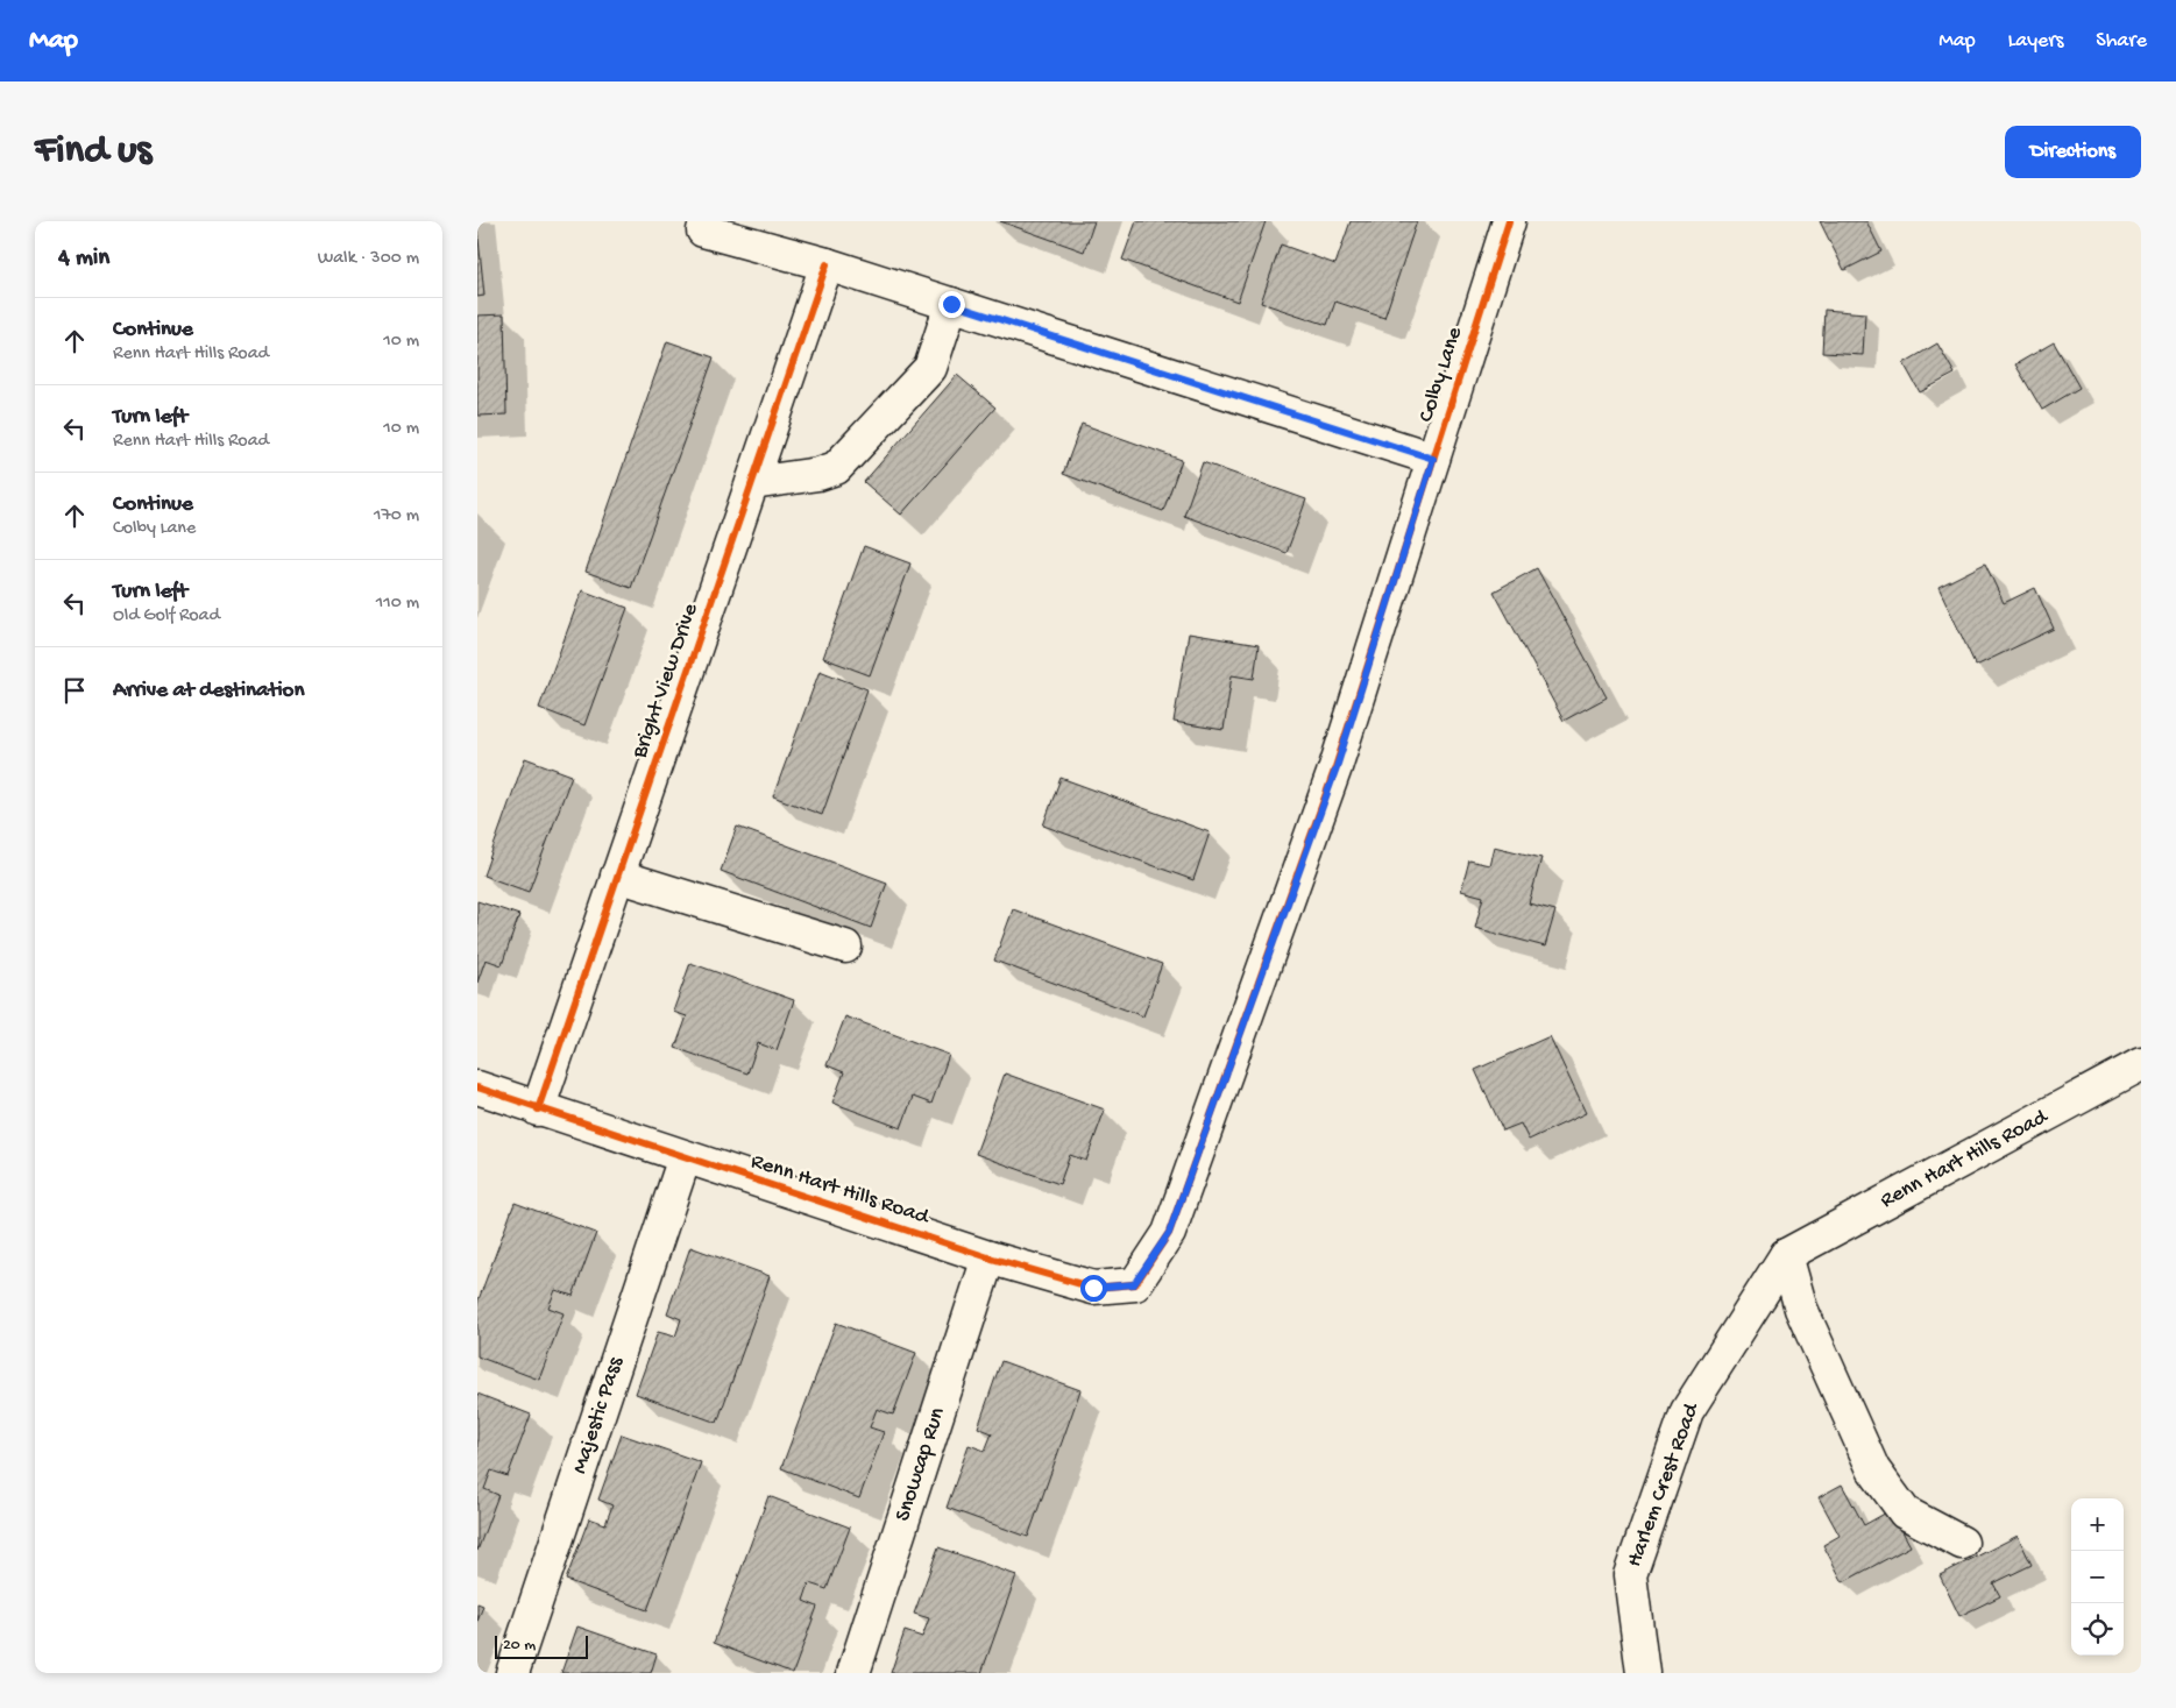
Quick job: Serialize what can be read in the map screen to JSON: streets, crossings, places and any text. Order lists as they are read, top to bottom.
{
  "streets": {
    "street": [
      "Colby Lane",
      "Bright View Drive",
      "Renn Hart Hills Road",
      "Majestic Pass",
      "Snowcap Run",
      "Harlem Crest Road"
    ]
  },
  "crossings": [
    ["Colby Lane", "Renn Hart Hills Road"],
    ["Bright View Drive", "Renn Hart Hills Road"],
    ["Renn Hart Hills Road", "Majestic Pass"],
    ["Renn Hart Hills Road", "Snowcap Run"],
    ["Renn Hart Hills Road", "Harlem Crest Road"]
  ],
  "scale_bar": "20 m",
  "page": {
    "header": "Map",
    "nav": ["Map", "Layers", "Share"],
    "buttons": "Directions",
    "title": "Find us",
    "heading": ["4 min", "Walk · 300 m"],
    "list": [
      ["Continue", "Renn Hart Hills Road", "10 m"],
      ["Turn left", "Renn Hart Hills Road", "10 m"],
      ["Continue", "Colby Lane", "170 m"],
      ["Turn left", "Old Golf Road", "110 m"],
      "Arrive at destination"
    ],
    "map_buttons": ["+", "−"],
    "scale": "20 m"
  }
}
